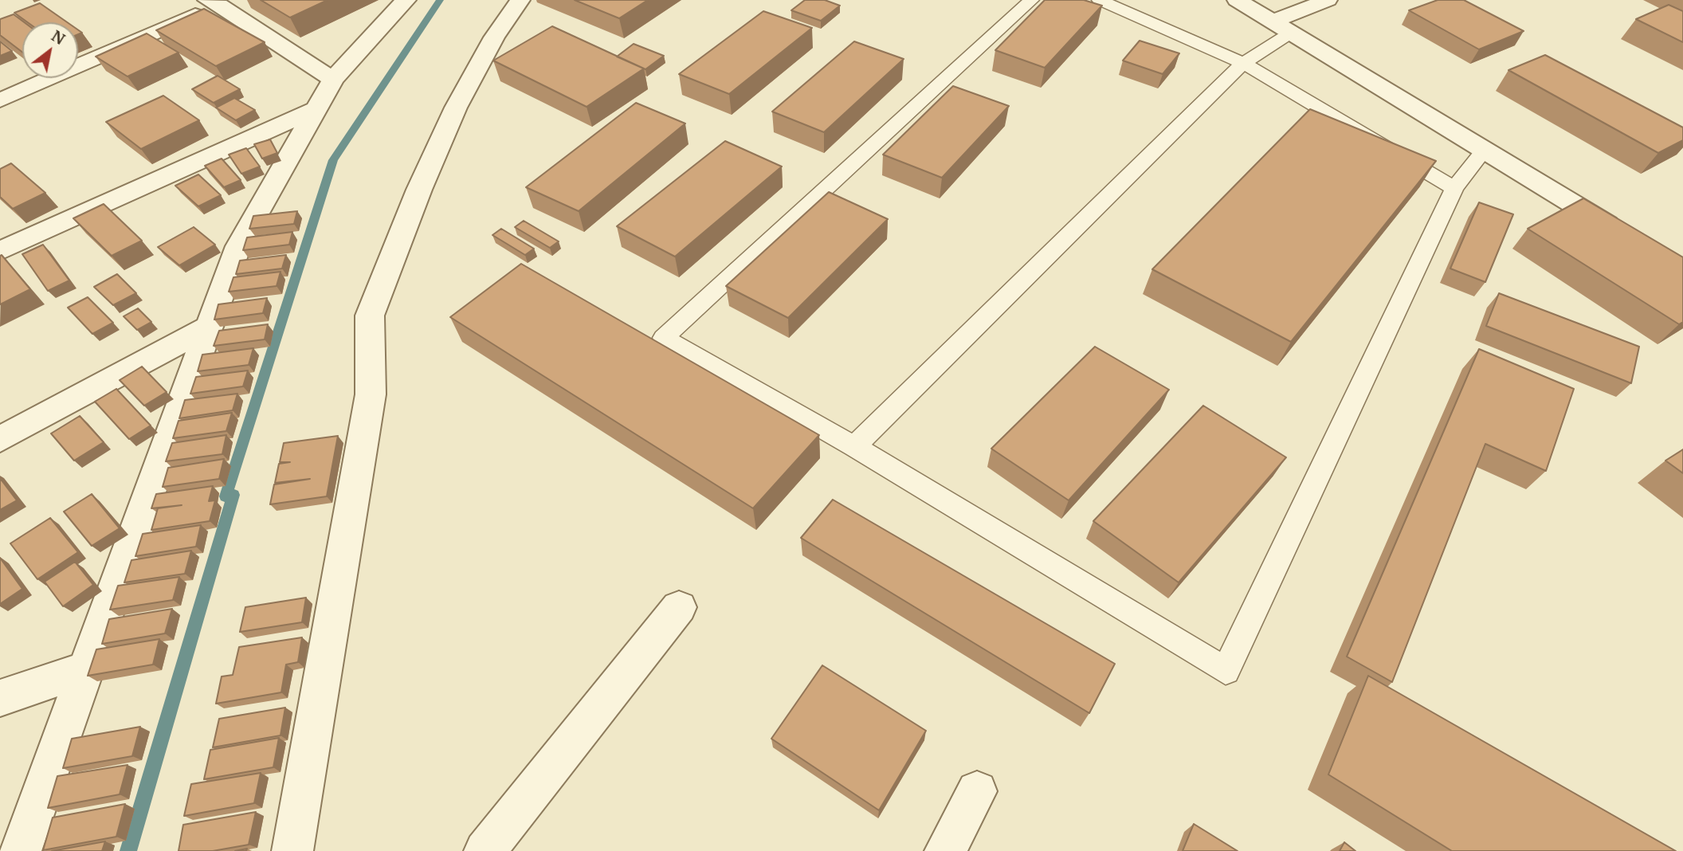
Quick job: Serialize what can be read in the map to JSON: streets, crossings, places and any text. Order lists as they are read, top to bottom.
{
  "north": "top right"
}
